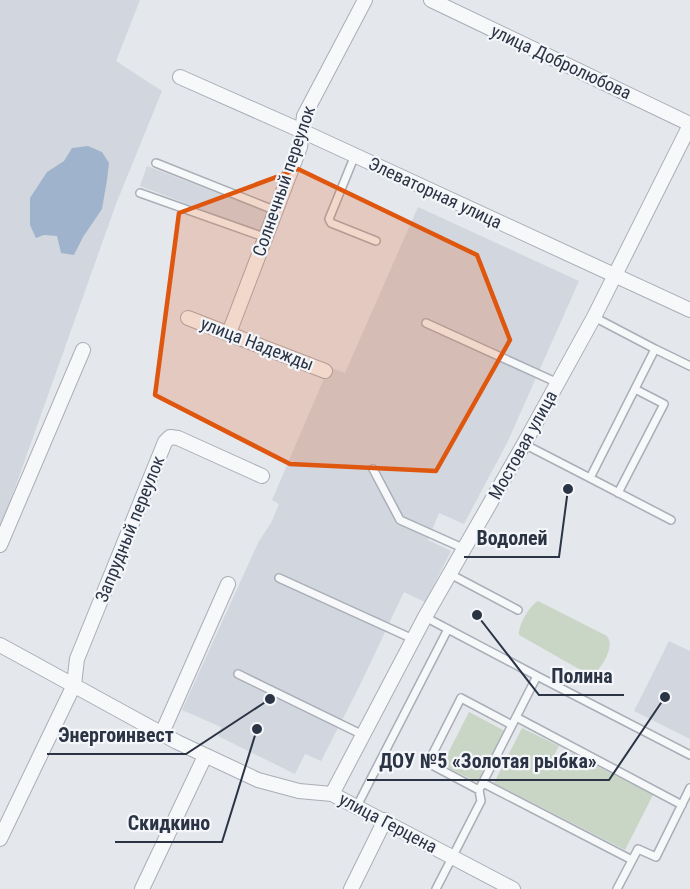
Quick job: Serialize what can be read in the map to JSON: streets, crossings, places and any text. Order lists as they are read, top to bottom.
{
  "streets": {
    "street": [
      "улица Добролюбова",
      "Солнечный переулок",
      "Элеваторная улица",
      "улица Надежды",
      "Мостовая улица",
      "Запрудный переулок",
      "улица Герцена"
    ]
  },
  "crossings": [
    ["улица Добролюбова", "Мостовая улица"],
    ["Солнечный переулок", "Элеваторная улица"],
    ["Солнечный переулок", "улица Надежды"],
    ["Элеваторная улица", "Мостовая улица"],
    ["Мостовая улица", "улица Герцена"],
    ["Запрудный переулок", "улица Герцена"]
  ],
  "places": [
    "Водолей",
    "Полина",
    "ДОУ №5 «Золотая рыбка»",
    "Энергоинвест",
    "Скидкино"
  ]
}
